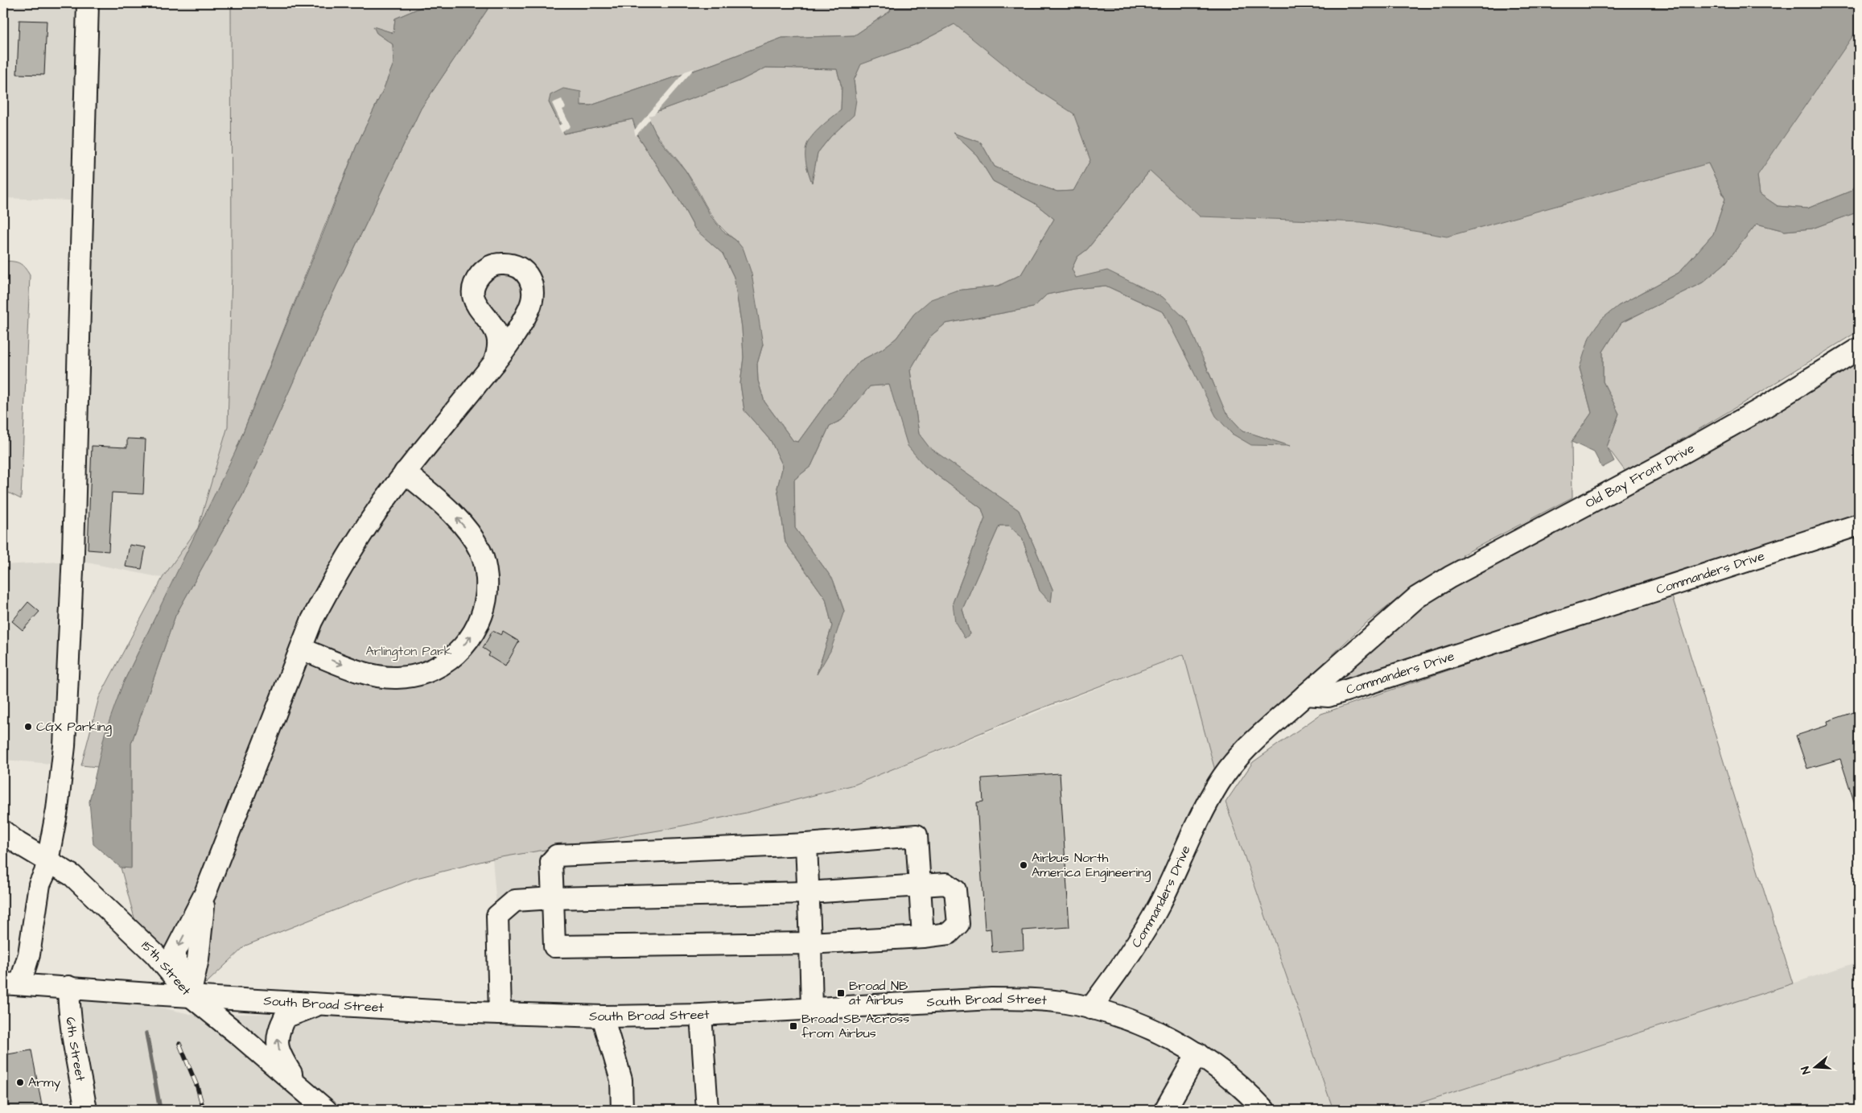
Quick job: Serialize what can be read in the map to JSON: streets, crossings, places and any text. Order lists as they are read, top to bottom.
{
  "streets": {
    "street": [
      "Old Bay Front Drive",
      "Commanders Drive",
      "15th Street",
      "South Broad Street",
      "6th Street"
    ]
  },
  "crossings": [
    ["Old Bay Front Drive", "Commanders Drive"],
    ["Commanders Drive", "South Broad Street"],
    ["15th Street", "South Broad Street"],
    ["South Broad Street", "6th Street"]
  ],
  "parks": ["Arlington Park"],
  "places": {
    "other": ["CGX Parking", "Airbus North America Engineering", "Army"],
    "transit": ["Broad NB at Airbus", "Broad SB Across from Airbus"]
  },
  "north": "left"
}
